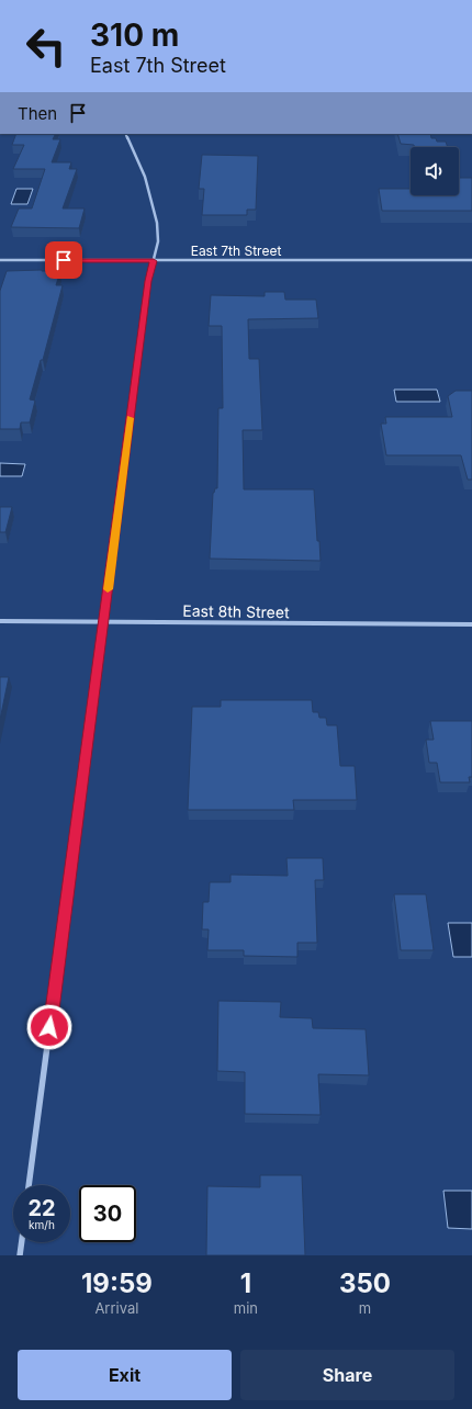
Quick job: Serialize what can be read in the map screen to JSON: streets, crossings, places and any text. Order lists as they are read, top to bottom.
{
  "streets": {
    "street": ["East 7th Street", "East 8th Street"]
  },
  "page": {
    "turn": ["310 m", "East 7th Street"],
    "then": "Then",
    "speed": "22 km/h",
    "limit": "30",
    "eta": [
      "19:59",
      "Arrival",
      "1",
      "min",
      "350",
      "m"
    ],
    "buttons": ["Exit", "Share"]
  }
}
